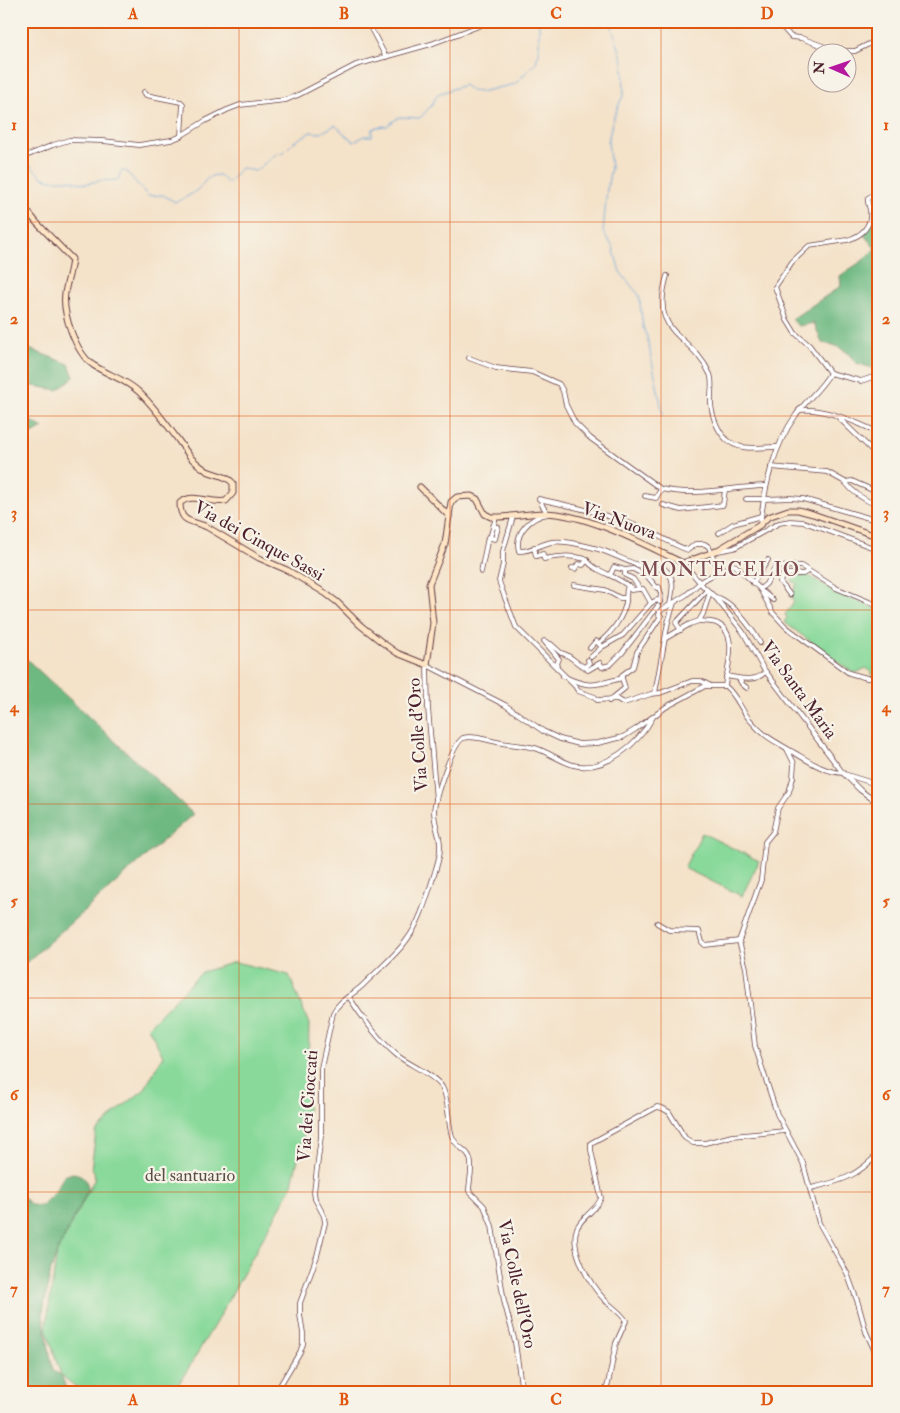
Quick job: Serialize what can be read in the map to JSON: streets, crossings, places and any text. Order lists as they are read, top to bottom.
{
  "streets": {
    "street": [
      "Via Nuova",
      "Via dei Cinque Sassi",
      "Via Santa Maria",
      "Via Colle d'Oro",
      "Via dei Cioccati",
      "Via Colle dell'Oro"
    ]
  },
  "crossings": [
    ["Via Nuova", "Via Santa Maria"],
    ["Via dei Cinque Sassi", "Via Colle d'Oro"],
    ["Via Colle d'Oro", "Via dei Cioccati"],
    ["Via dei Cioccati", "Via Colle dell'Oro"]
  ],
  "districts": ["MONTECELIO"],
  "parks": ["del santuario"],
  "north": "left",
  "grid": {
    "columns": [
      "A",
      "B",
      "C",
      "D"
    ],
    "rows": [
      "1",
      "2",
      "3",
      "4",
      "5",
      "6",
      "7"
    ]
  }
}
